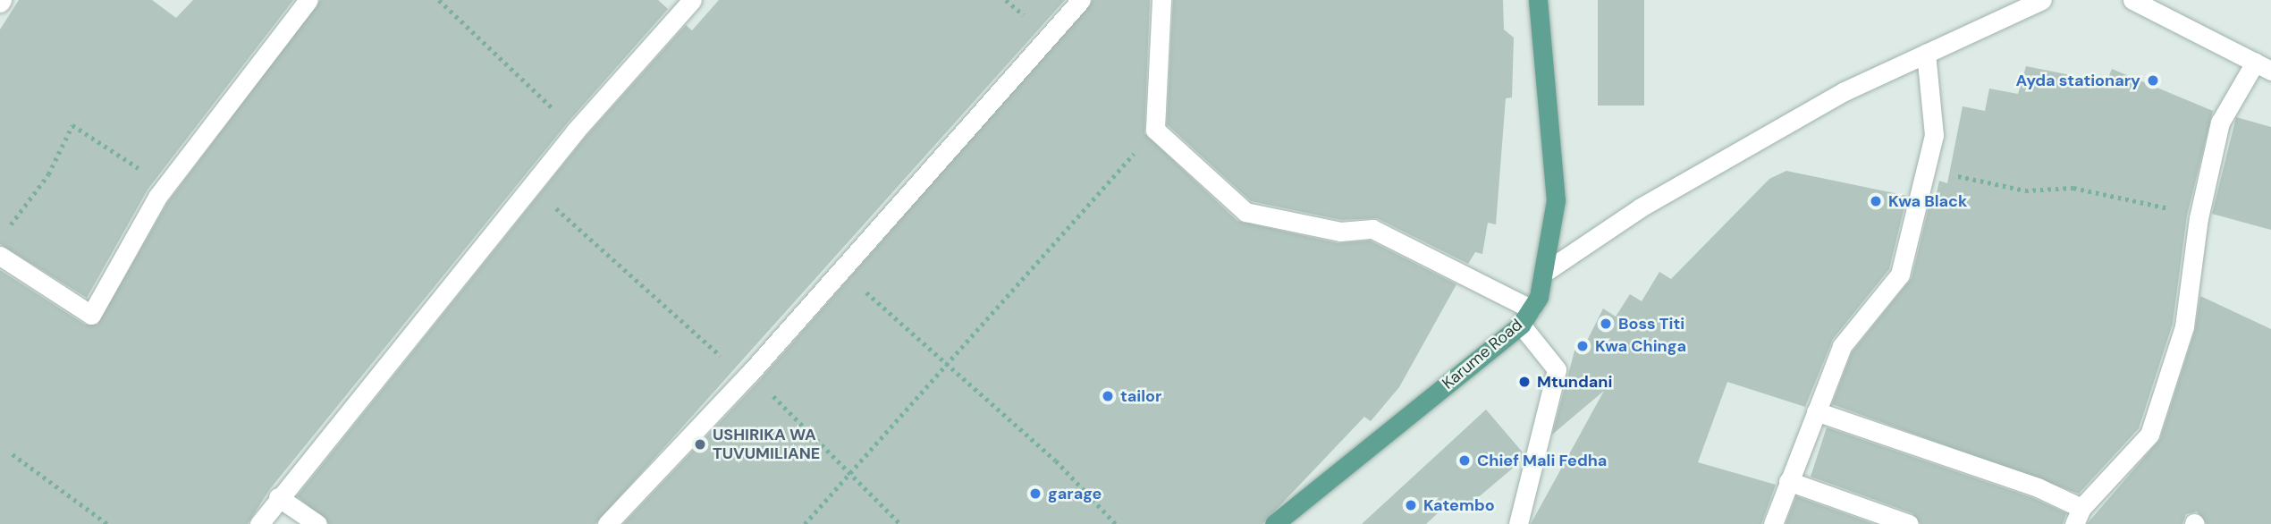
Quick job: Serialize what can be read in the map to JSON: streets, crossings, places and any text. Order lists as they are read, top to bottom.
{
  "streets": {
    "main road": ["Karume Road"]
  },
  "places": [
    "Ayda stationary",
    "Kwa Black",
    "Boss Titi",
    "Kwa Chinga",
    "Mtundani",
    "tailor",
    "USHIRIKA WA TUVUMILIANE",
    "Chief Mali Fedha",
    "garage",
    "Katembo"
  ]
}
